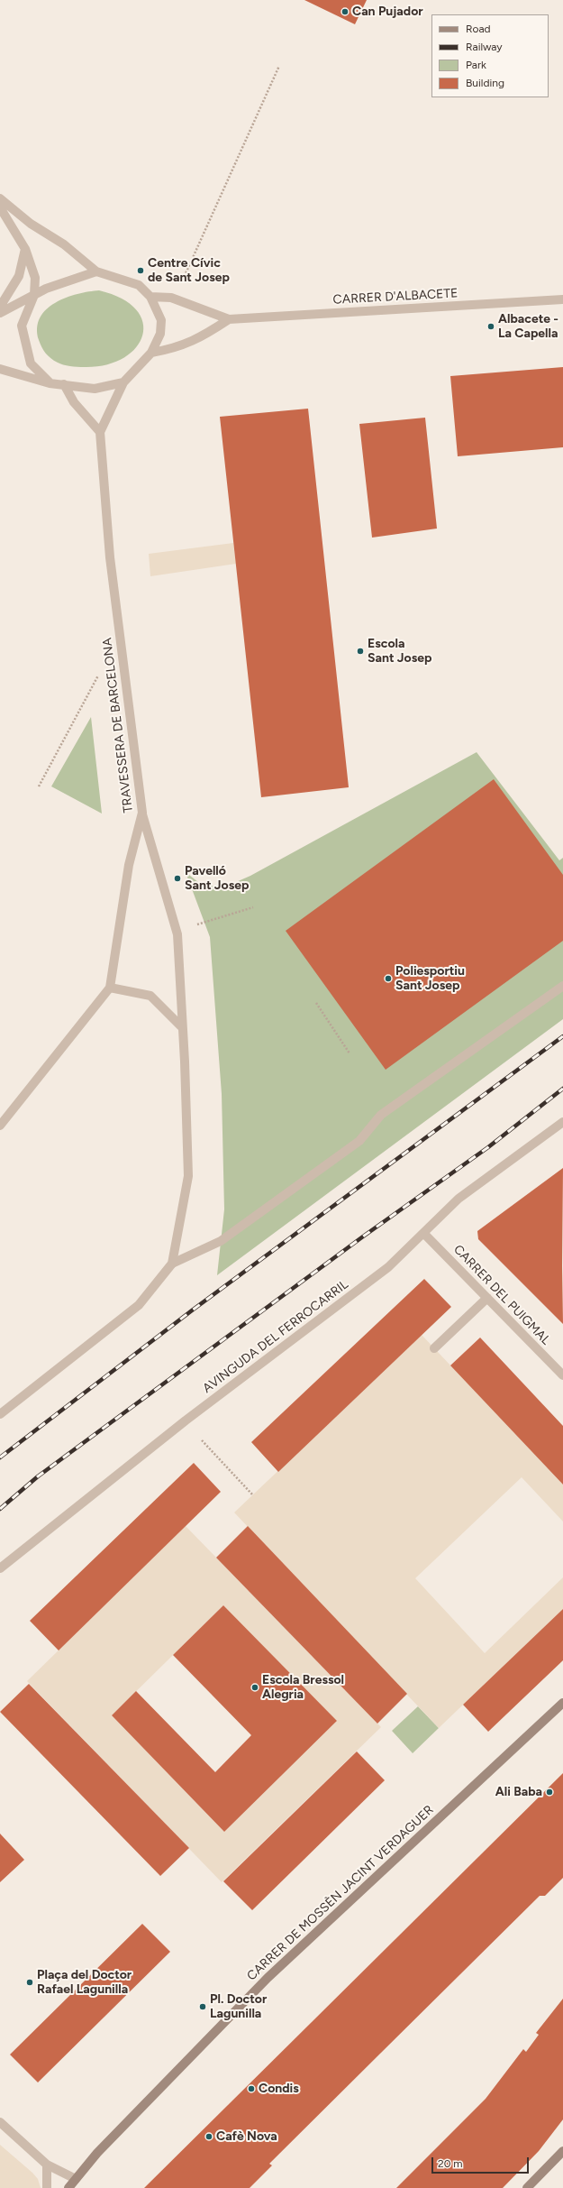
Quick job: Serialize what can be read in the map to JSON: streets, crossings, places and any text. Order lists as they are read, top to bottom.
{
  "streets": {
    "street": [
      "CARRER D'ALBACETE",
      "TRAVESSERA DE BARCELONA",
      "CARRER DEL PUIGMAL",
      "AVINGUDA DEL FERROCARRIL",
      "CARRER DE MOSSÈN JACINT VERDAGUER"
    ]
  },
  "crossings": [
    ["CARRER D'ALBACETE", "TRAVESSERA DE BARCELONA"],
    ["CARRER DEL PUIGMAL", "AVINGUDA DEL FERROCARRIL"]
  ],
  "places": [
    "Can Pujador",
    "Centre Cívic de Sant Josep",
    "Albacete - La Capella",
    "Escola Sant Josep",
    "Pavelló Sant Josep",
    "Poliesportiu Sant Josep",
    "Escola Bressol Alegria",
    "Ali Baba",
    "Plaça del Doctor Rafael Lagunilla",
    "Pl. Doctor Lagunilla",
    "Condis",
    "Cafè Nova"
  ],
  "legend": [
    "Road",
    "Railway",
    "Park",
    "Building"
  ],
  "scale_bar": "20 m"
}
